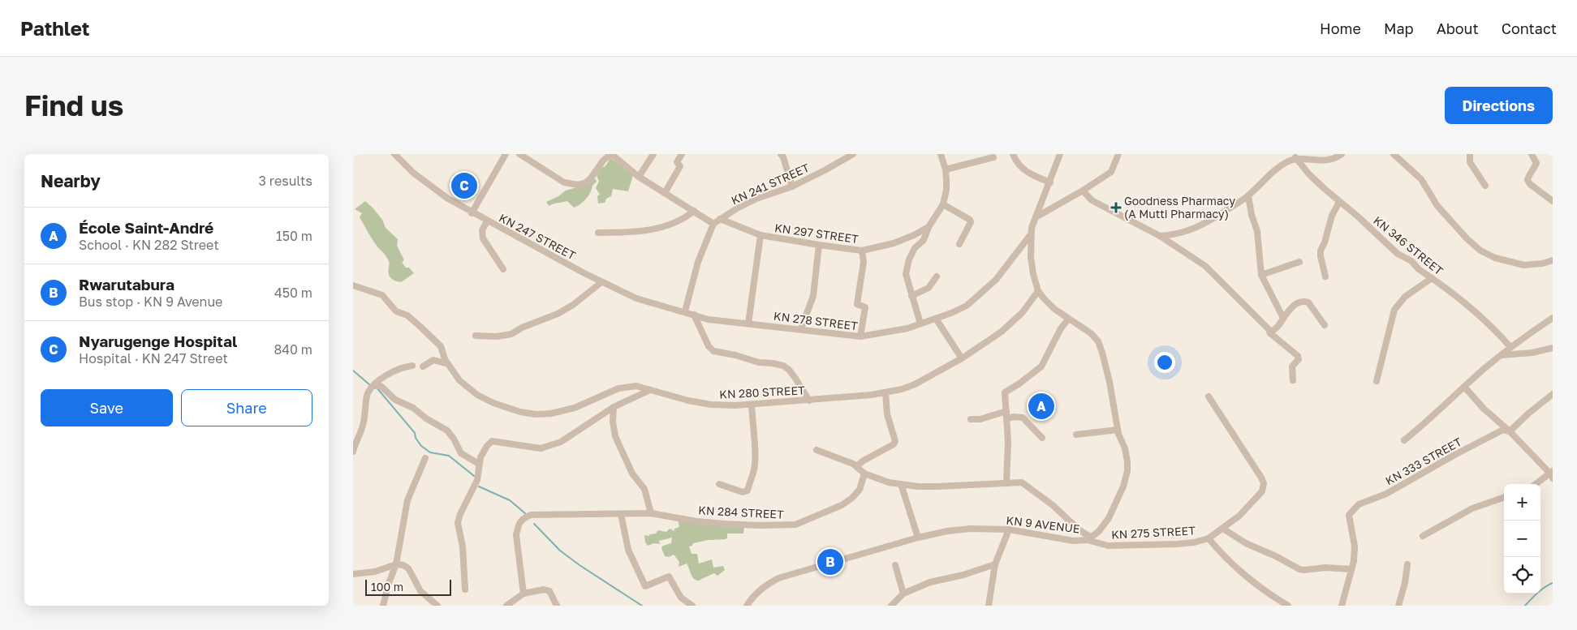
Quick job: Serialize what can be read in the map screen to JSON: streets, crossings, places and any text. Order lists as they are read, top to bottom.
{
  "streets": {
    "street": [
      "KN 241 STREET",
      "KN 297 STREET",
      "KN 247 STREET",
      "KN 346 STREET",
      "KN 278 STREET",
      "KN 280 STREET",
      "KN 333 STREET",
      "KN 284 STREET",
      "KN 9 AVENUE",
      "KN 275 STREET"
    ]
  },
  "crossings": [
    ["KN 241 STREET", "KN 297 STREET"],
    ["KN 247 STREET", "KN 278 STREET"],
    ["KN 278 STREET", "KN 9 AVENUE"],
    ["KN 280 STREET", "KN 9 AVENUE"],
    ["KN 9 AVENUE", "KN 275 STREET"]
  ],
  "places": {
    "health": ["Goodness Pharmacy (A Mutti Pharmacy)"]
  },
  "scale_bar": "100 m",
  "page": {
    "header": "Pathlet",
    "nav": [
      "Home",
      "Map",
      "About",
      "Contact"
    ],
    "buttons": [
      "Directions",
      ["Save", "Share"]
    ],
    "title": "Find us",
    "heading": ["Nearby", "3 results"],
    "pins": ["C", "A", "B"],
    "list": [
      {
        "mark": "A",
        "name": "École Saint-André",
        "note": "School · KN 282 Street",
        "value": "150 m"
      },
      {
        "mark": "B",
        "name": "Rwarutabura",
        "note": "Bus stop · KN 9 Avenue",
        "value": "450 m"
      },
      {
        "mark": "C",
        "name": "Nyarugenge Hospital",
        "note": "Hospital · KN 247 Street",
        "value": "840 m"
      }
    ],
    "map_buttons": ["+", "−"],
    "scale": "100 m"
  }
}
